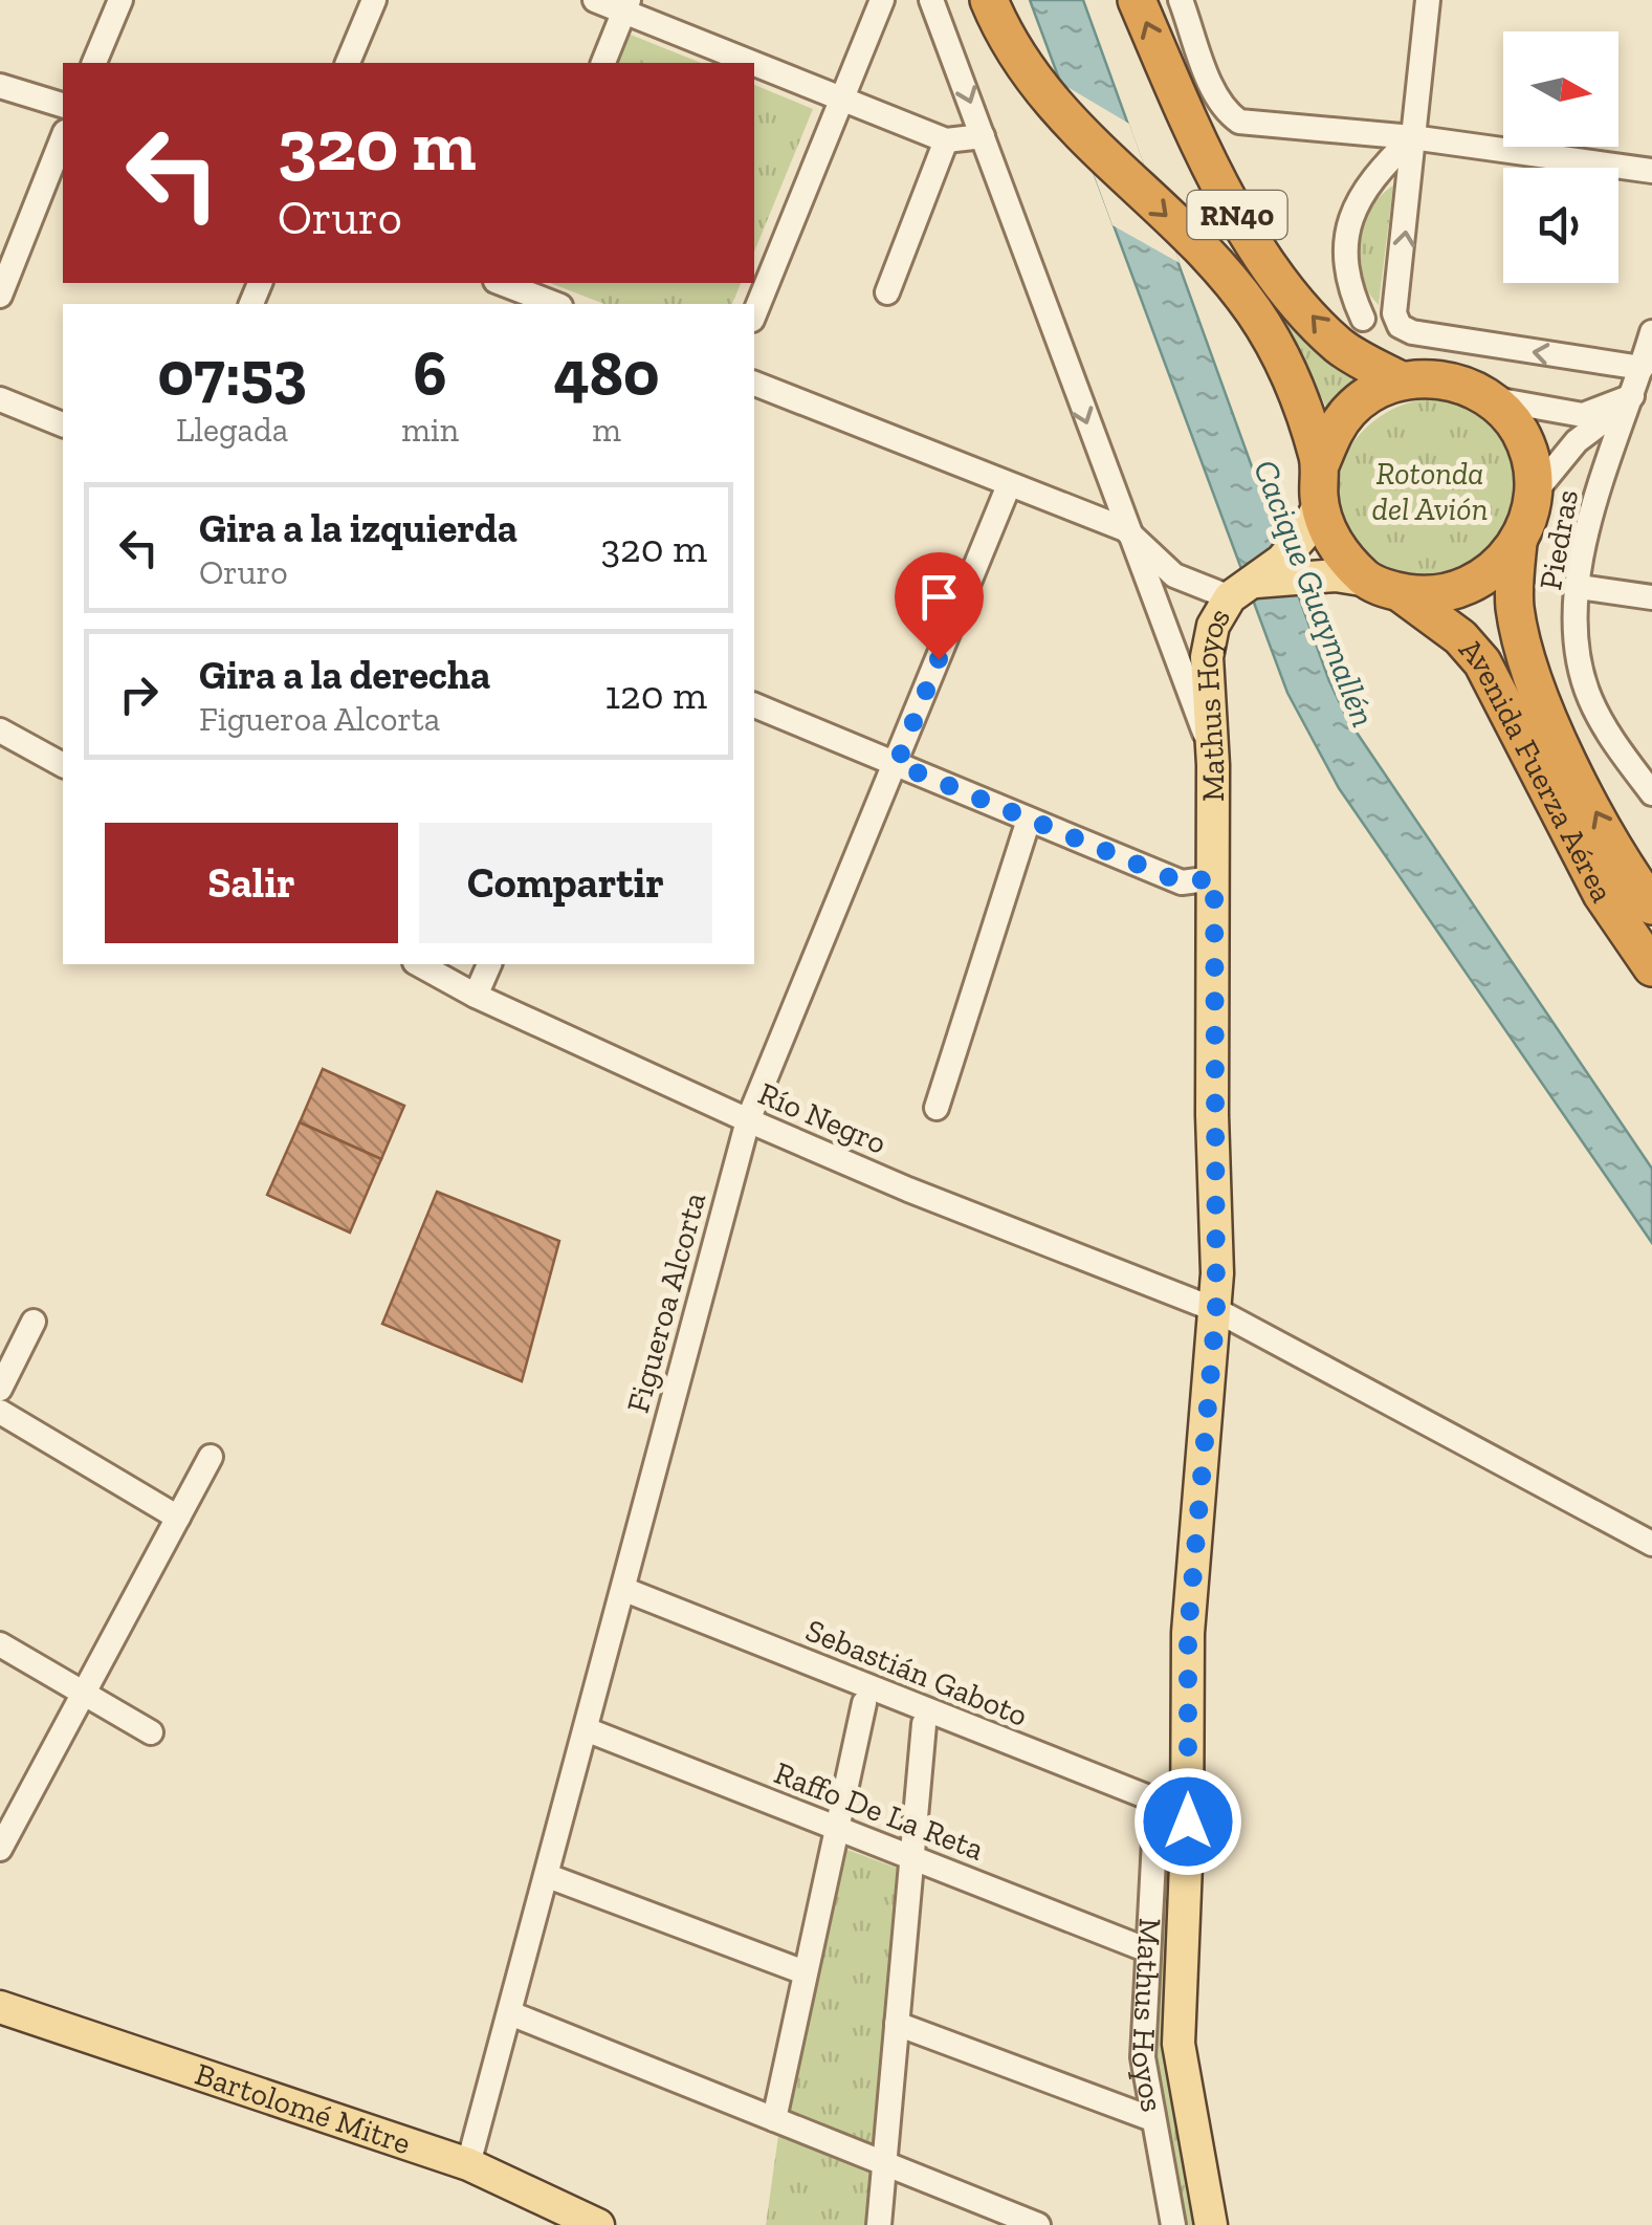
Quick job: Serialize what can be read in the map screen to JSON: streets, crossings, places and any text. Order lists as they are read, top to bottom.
{
  "streets": {
    "highway": ["RN40", "Avenida Fuerza Aérea"],
    "main road": ["Mathus Hoyos", "Bartolomé Mitre"],
    "street": [
      "Piedras",
      "Río Negro",
      "Figueroa Alcorta",
      "Sebastián Gaboto",
      "Raffo De La Reta"
    ]
  },
  "crossings": [
    ["RN40", "Piedras"],
    ["RN40", "Mathus Hoyos"],
    ["RN40", "Avenida Fuerza Aérea"],
    ["Piedras", "Mathus Hoyos"],
    ["Piedras", "Avenida Fuerza Aérea"],
    ["Mathus Hoyos", "Avenida Fuerza Aérea"],
    ["Mathus Hoyos", "Río Negro"],
    ["Mathus Hoyos", "Sebastián Gaboto"],
    ["Mathus Hoyos", "Raffo De La Reta"],
    ["Río Negro", "Figueroa Alcorta"],
    ["Figueroa Alcorta", "Sebastián Gaboto"],
    ["Figueroa Alcorta", "Raffo De La Reta"],
    ["Figueroa Alcorta", "Bartolomé Mitre"]
  ],
  "water": ["Cacique Guaymallén"],
  "parks": ["Rotonda del Avión"],
  "north": "right",
  "page": {
    "turn": ["320 m", "Oruro"],
    "eta": [
      "07:53",
      "Llegada",
      "6",
      "min",
      "480",
      "m"
    ],
    "list": [
      {
        "name": "Gira a la izquierda",
        "note": "Oruro",
        "value": "320 m"
      },
      {
        "name": "Gira a la derecha",
        "note": "Figueroa Alcorta",
        "value": "120 m"
      }
    ],
    "buttons": ["Salir", "Compartir"]
  }
}
